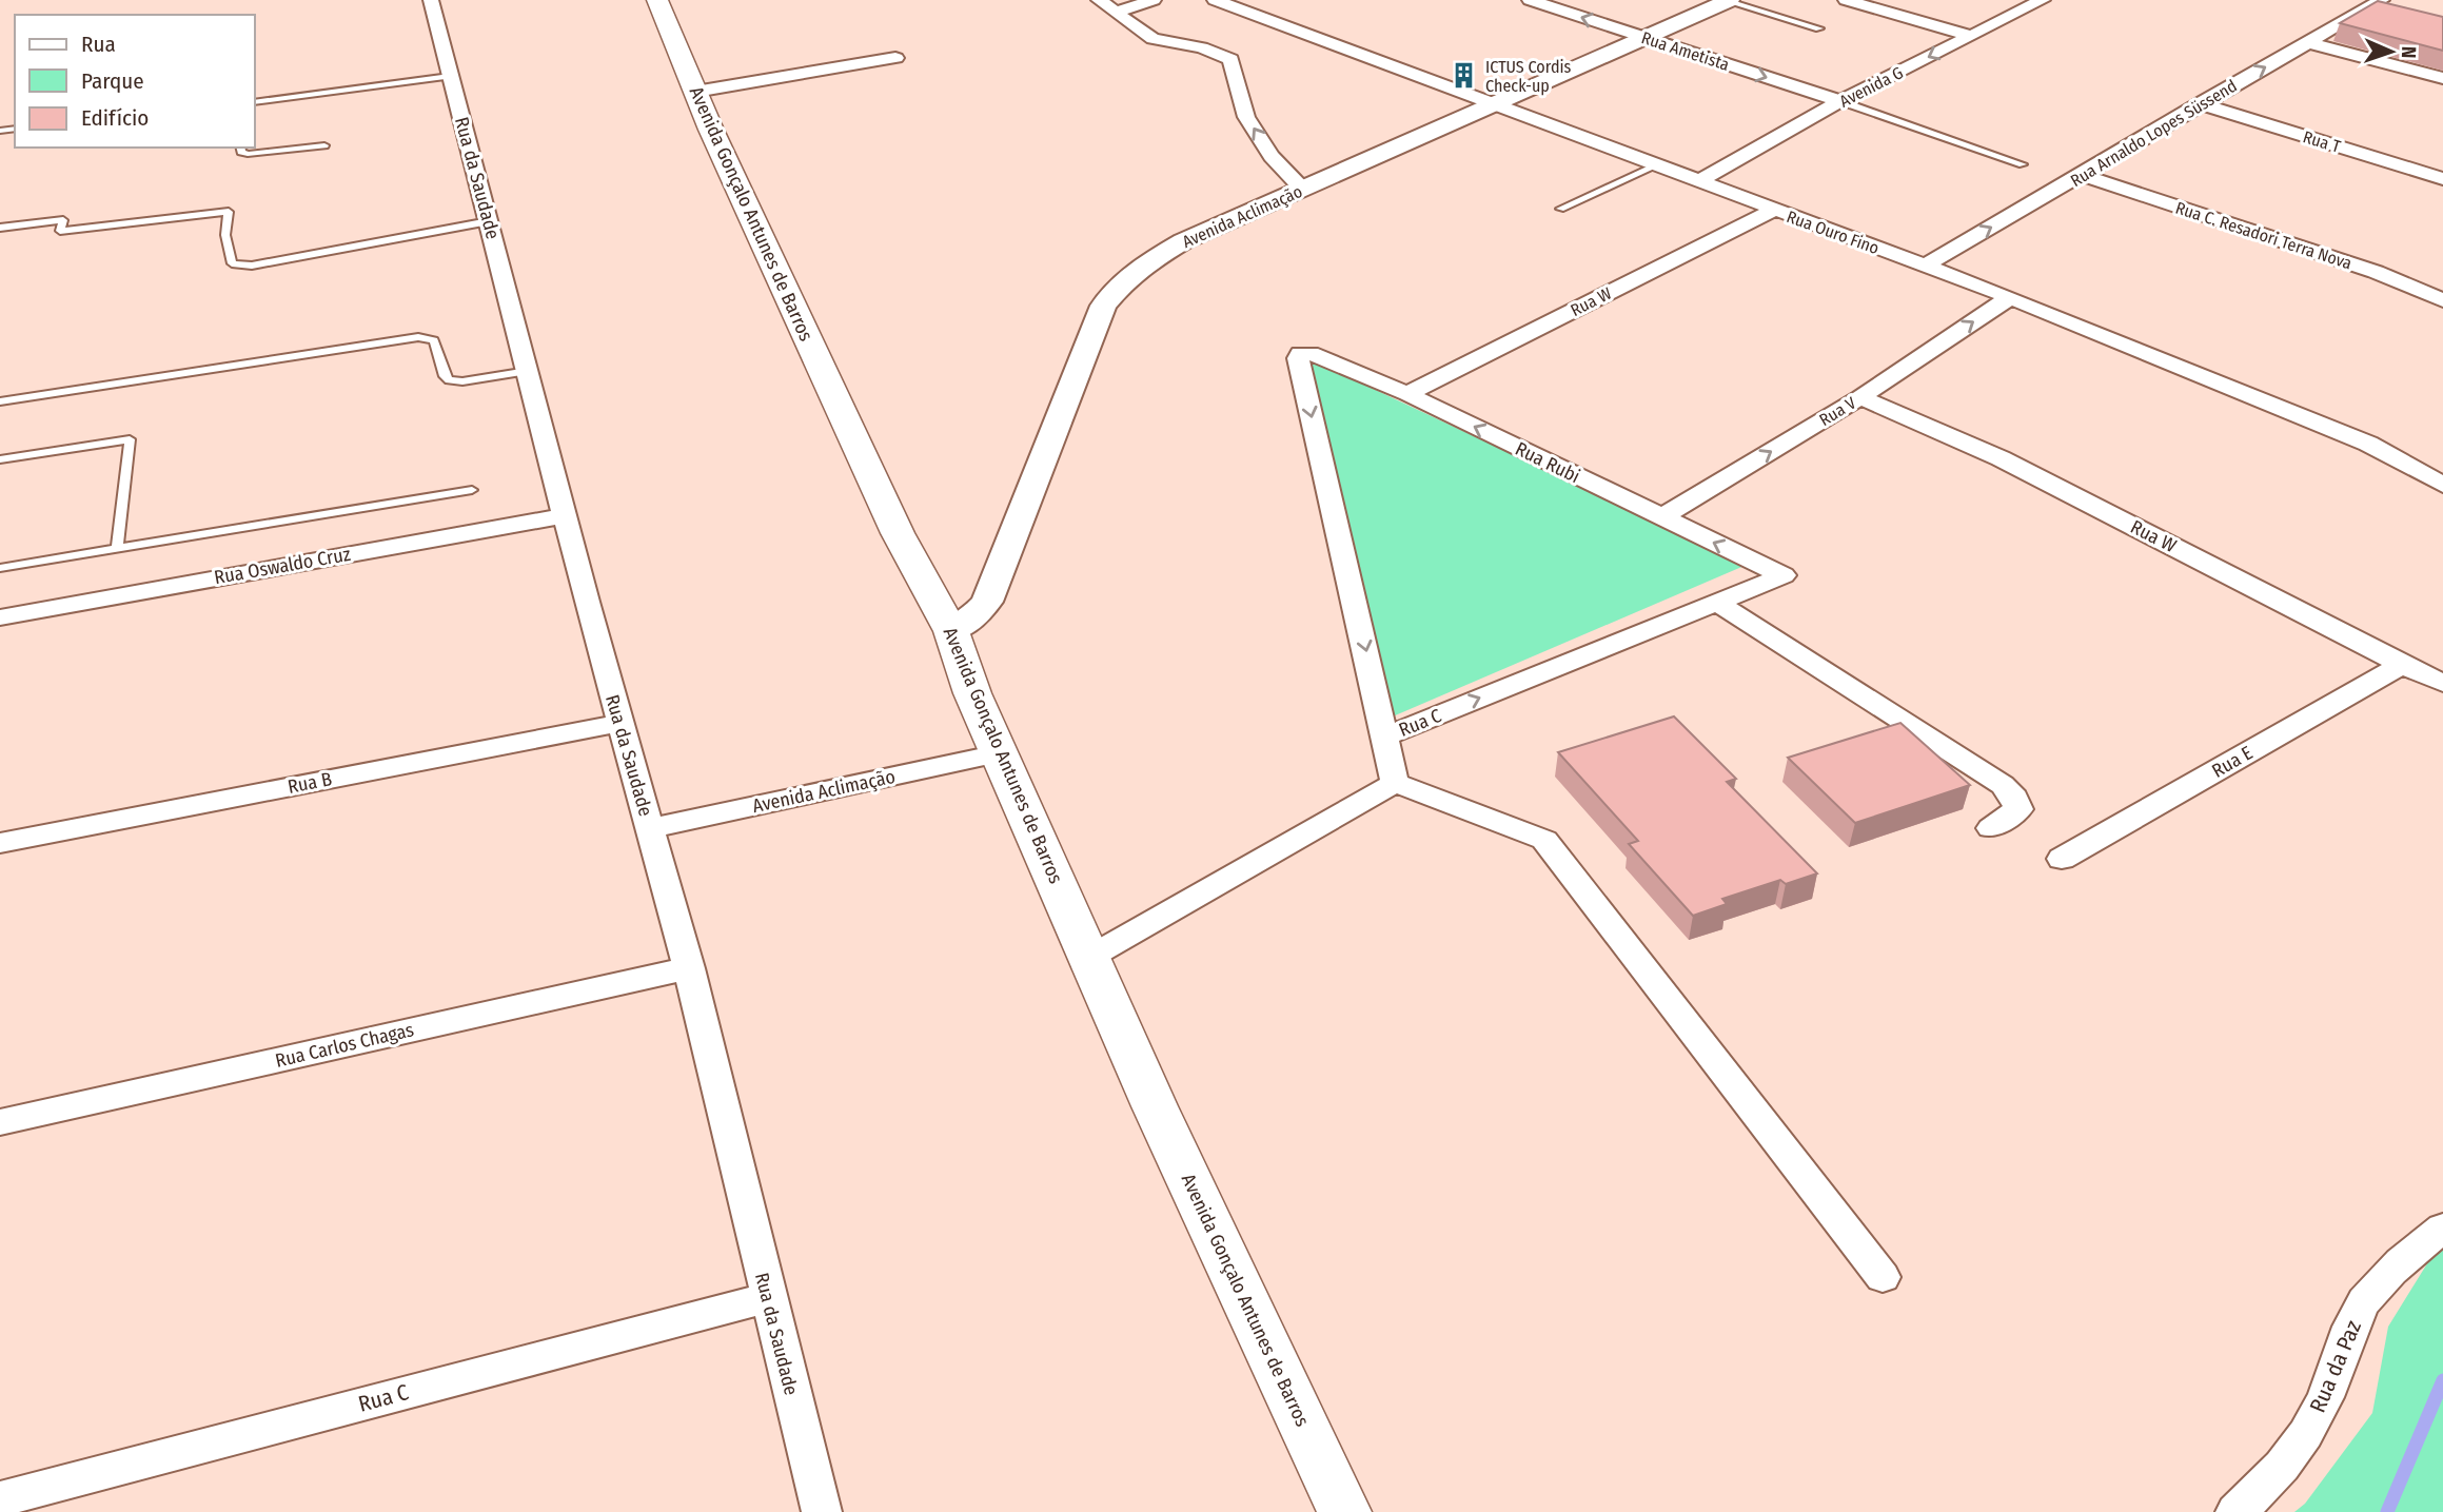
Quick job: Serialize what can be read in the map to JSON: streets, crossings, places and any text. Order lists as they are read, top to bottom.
{
  "streets": {
    "main road": ["Avenida Gonçalo Antunes de Barros"],
    "street": [
      "Rua Ametista",
      "Avenida G",
      "Rua Arnaldo Lopes Süssend",
      "Rua T",
      "Rua da Saudade",
      "Avenida Aclimação",
      "Rua Ouro Fino",
      "Rua C. Resadori Terra Nova",
      "Rua W",
      "Rua V",
      "Rua Rubi",
      "Rua Oswaldo Cruz",
      "Rua C",
      "Rua E",
      "Rua B",
      "Rua Carlos Chagas",
      "Rua da Paz"
    ]
  },
  "crossings": [
    ["Rua Ametista", "Avenida G"],
    ["Rua Ametista", "Avenida Aclimação"],
    ["Avenida G", "Rua Ouro Fino"],
    ["Rua Arnaldo Lopes Süssend", "Rua T"],
    ["Rua Arnaldo Lopes Süssend", "Rua Ouro Fino"],
    ["Rua Arnaldo Lopes Süssend", "Rua C. Resadori Terra Nova"],
    ["Rua da Saudade", "Avenida Aclimação"],
    ["Rua da Saudade", "Rua Oswaldo Cruz"],
    ["Rua da Saudade", "Rua C"],
    ["Rua da Saudade", "Rua B"],
    ["Rua da Saudade", "Rua Carlos Chagas"],
    ["Avenida Gonçalo Antunes de Barros", "Avenida Aclimação"],
    ["Avenida Aclimação", "Rua Ouro Fino"],
    ["Rua Ouro Fino", "Rua W"],
    ["Rua Ouro Fino", "Rua V"],
    ["Rua W", "Rua V"],
    ["Rua W", "Rua Rubi"],
    ["Rua W", "Rua E"],
    ["Rua V", "Rua Rubi"],
    ["Rua Rubi", "Rua C"]
  ],
  "one_way": ["Avenida G", "Rua Arnaldo Lopes Süssend", "Rua V"],
  "places": {
    "building": ["ICTUS Cordis Check-up"]
  },
  "legend": ["Rua", "Parque", "Edifício"],
  "north": "right"
}
